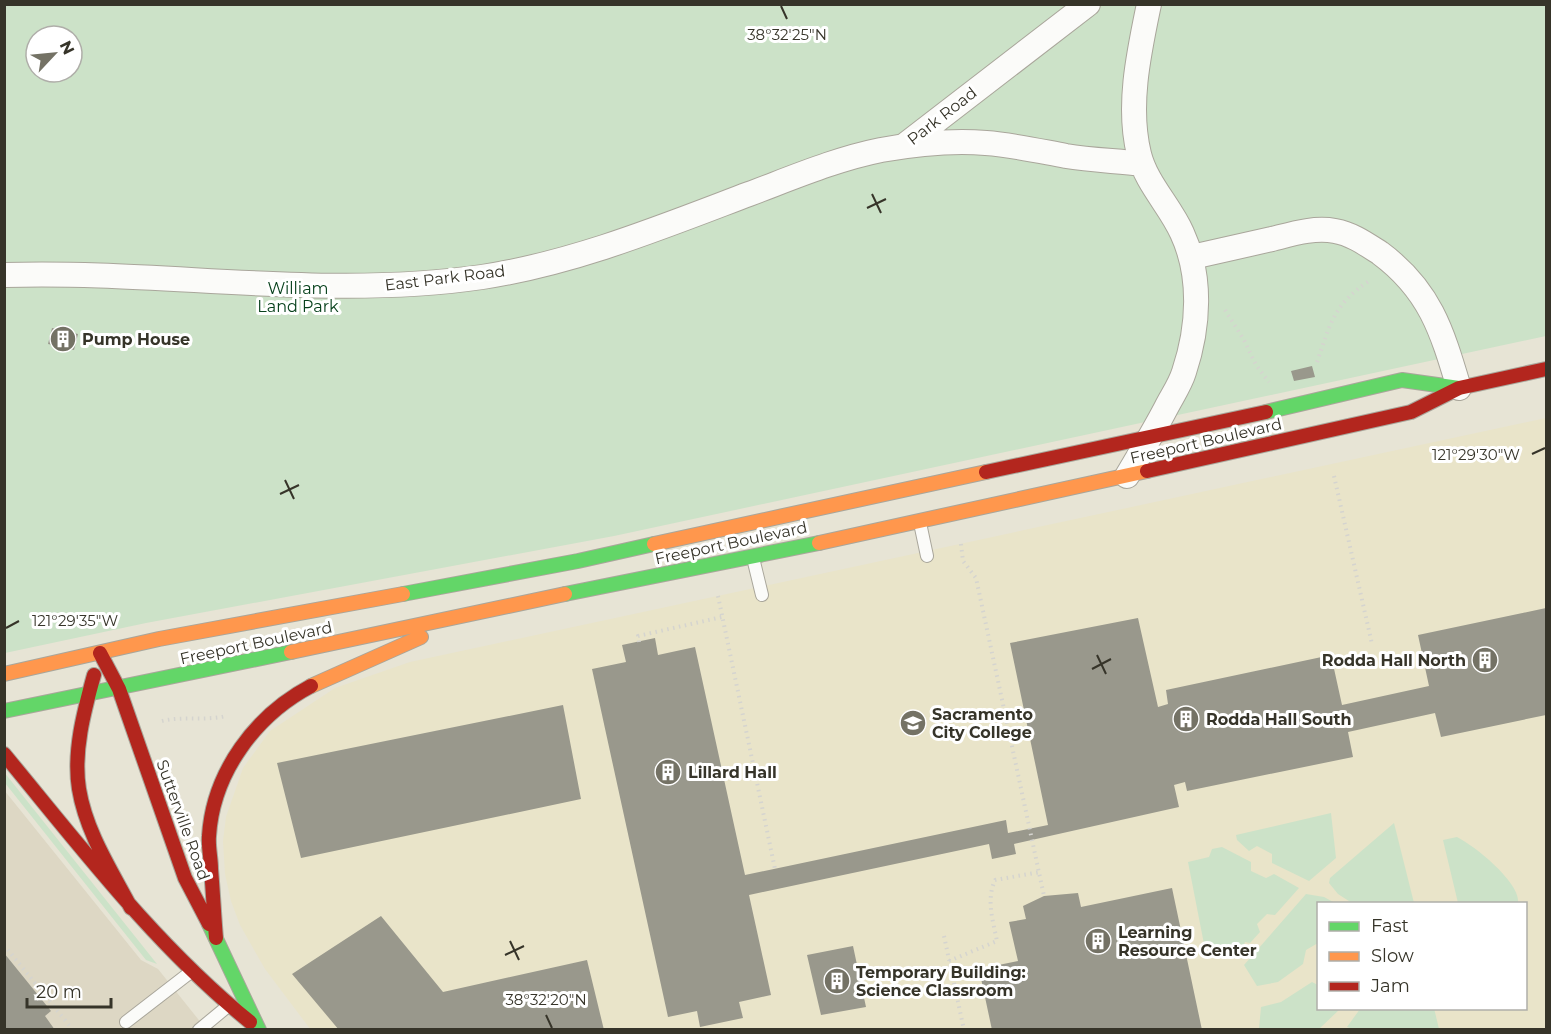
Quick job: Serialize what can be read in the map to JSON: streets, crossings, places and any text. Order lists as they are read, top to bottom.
{
  "streets": {
    "main road": ["Freeport Boulevard", "Sutterville Road"],
    "street": ["Park Road", "East Park Road"]
  },
  "crossings": [
    ["Park Road", "East Park Road"],
    ["Freeport Boulevard", "Sutterville Road"]
  ],
  "parks": ["William Land Park"],
  "places": {
    "building": [
      "Pump House",
      "Rodda Hall North",
      "Rodda Hall South",
      "Lillard Hall",
      "Learning Resource Center",
      "Temporary Building: Science Classroom"
    ],
    "school or university": ["Sacramento City College"]
  },
  "legend": ["Fast", "Slow", "Jam"],
  "scale_bar": "20 m",
  "north": "top right",
  "coordinates": [
    "38°32'25\"N",
    "121°29'30\"W",
    "121°29'35\"W",
    "38°32'20\"N"
  ]
}
